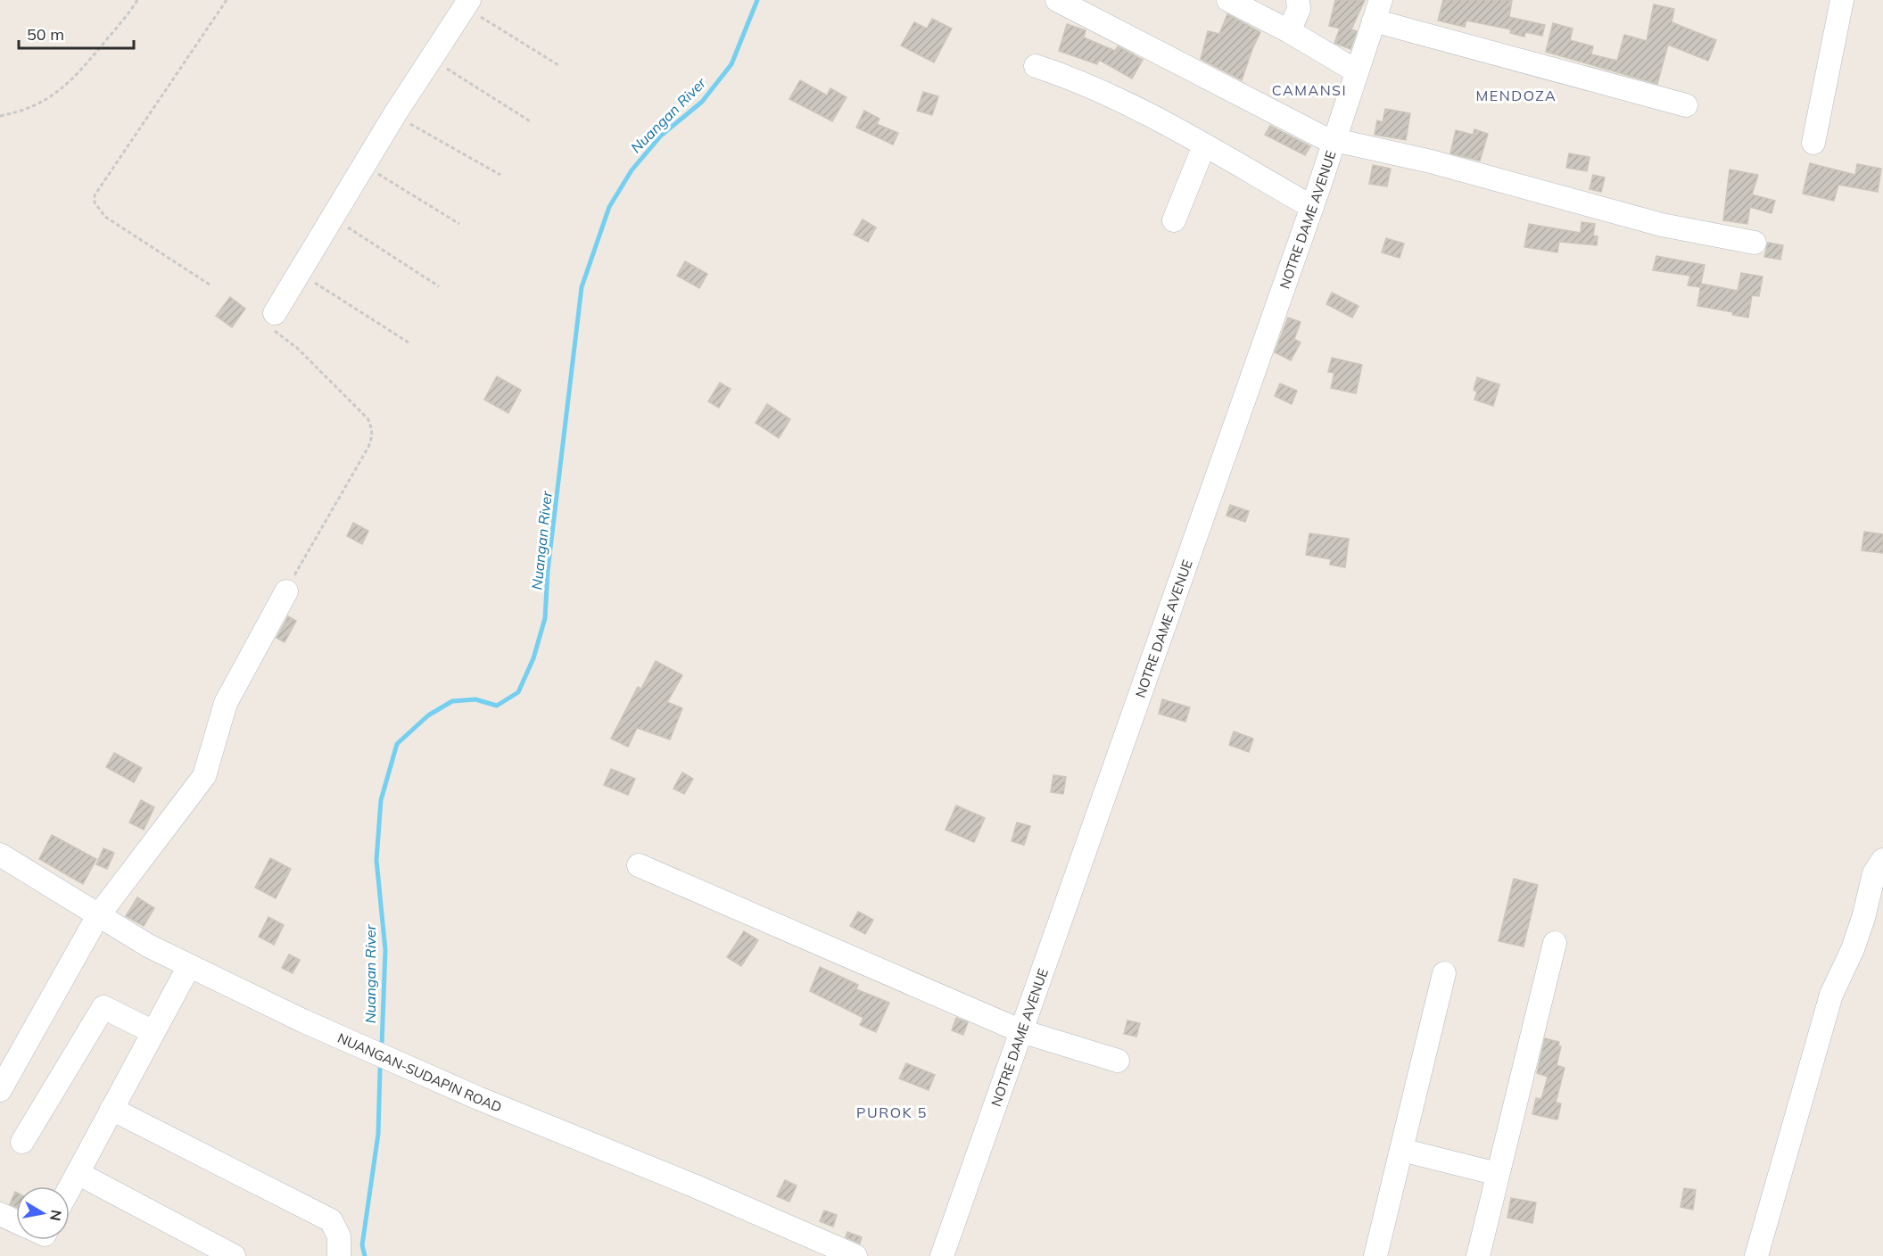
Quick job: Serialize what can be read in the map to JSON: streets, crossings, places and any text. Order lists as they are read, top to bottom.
{
  "streets": {
    "street": ["NOTRE DAME AVENUE", "NUANGAN-SUDAPIN ROAD"]
  },
  "districts": ["CAMANSI", "MENDOZA", "PUROK 5"],
  "water": ["Nuangan River"],
  "scale_bar": "50 m",
  "north": "right"
}
